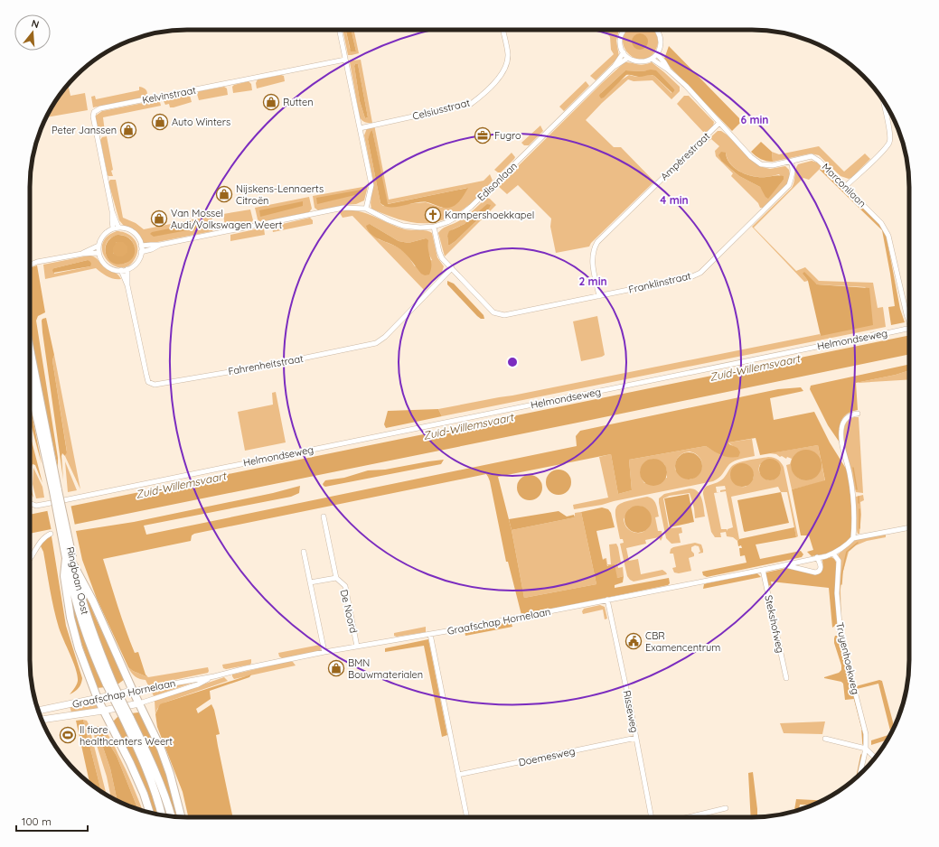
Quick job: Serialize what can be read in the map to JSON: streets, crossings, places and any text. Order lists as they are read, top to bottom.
{
  "streets": {
    "main road": ["Ringbaan Oost"],
    "street": [
      "Kelvinstraat",
      "Celsiusstraat",
      "Ampèrestraat",
      "Edisonlaan",
      "Marconilaan",
      "Franklinstraat",
      "Helmondseweg",
      "Fahrenheitstraat",
      "De Noord",
      "Graafschap Hornelaan",
      "Stekshofweg",
      "Truyenhoekweg",
      "Risseweg",
      "Doemesweg"
    ]
  },
  "crossings": [
    ["Kelvinstraat", "Edisonlaan"],
    ["Kelvinstraat", "Fahrenheitstraat"],
    ["Ampèrestraat", "Marconilaan"],
    ["Ampèrestraat", "Franklinstraat"],
    ["Edisonlaan", "Franklinstraat"],
    ["Edisonlaan", "Fahrenheitstraat"],
    ["Marconilaan", "Franklinstraat"],
    ["Franklinstraat", "Fahrenheitstraat"],
    ["De Noord", "Graafschap Hornelaan"],
    ["Graafschap Hornelaan", "Stekshofweg"],
    ["Graafschap Hornelaan", "Truyenhoekweg"],
    ["Graafschap Hornelaan", "Risseweg"],
    ["Risseweg", "Doemesweg"]
  ],
  "water": ["Zuid-Willemsvaart"],
  "places": {
    "shop": [
      "Rutten",
      "Auto Winters",
      "Peter Janssen",
      "Nijskens-Lennaerts Citroën",
      "Van Mossel Audi/Volkswagen Weert",
      "BMN Bouwmaterialen"
    ],
    "office": ["Fugro"],
    "church": ["Kampershoekkapel"],
    "public building": ["CBR Examencentrum"],
    "sports": ["Il fiore healthcenters Weert"]
  },
  "scale_bar": "100 m",
  "north": "top",
  "rings": ["6 min", "4 min", "2 min"]
}
